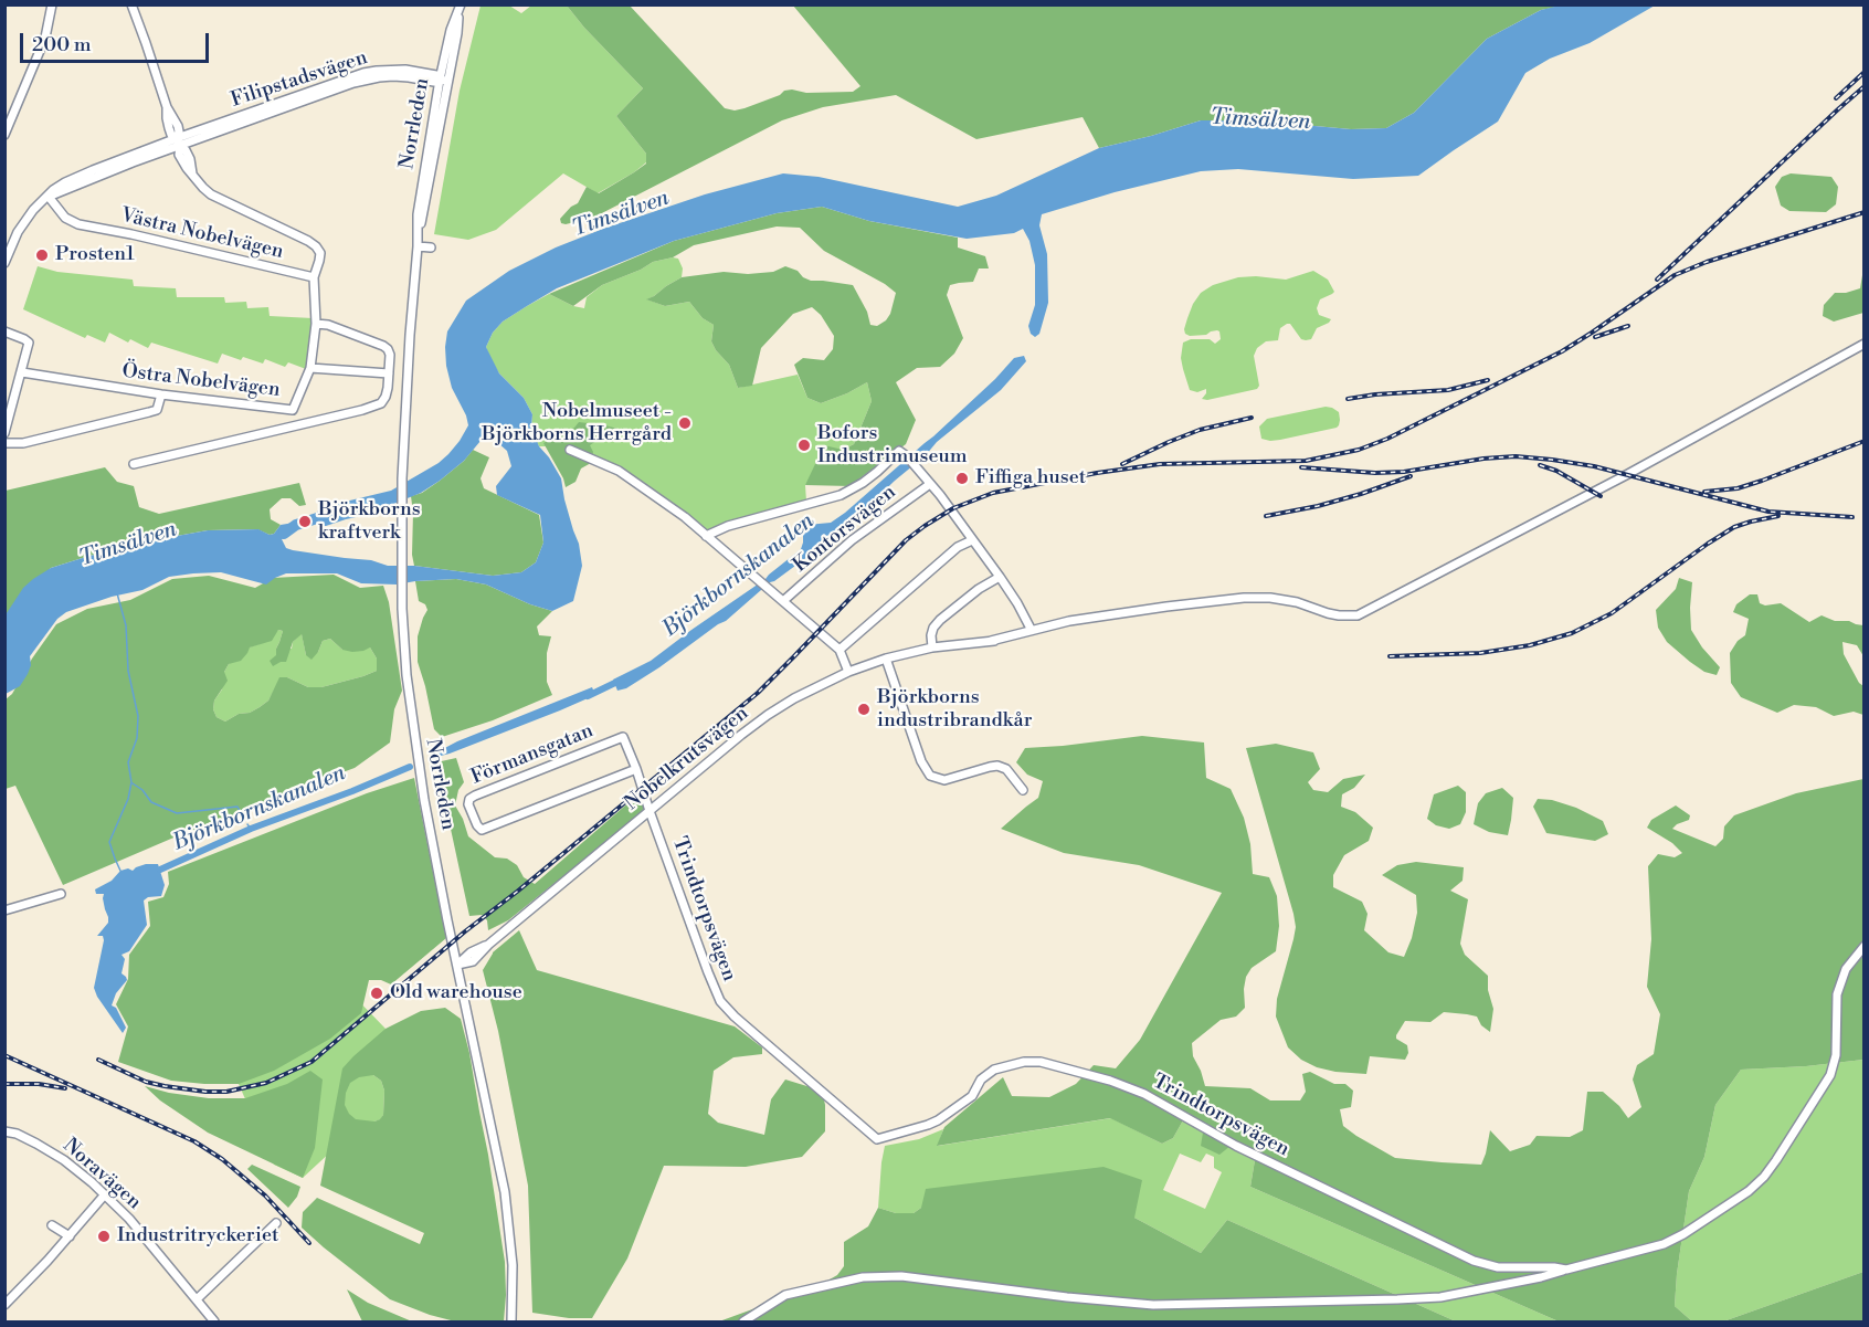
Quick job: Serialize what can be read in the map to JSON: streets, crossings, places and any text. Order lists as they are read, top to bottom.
{
  "streets": {
    "street": [
      "Filipstadsvägen",
      "Norrleden",
      "Västra Nobelvägen",
      "Östra Nobelvägen",
      "Kontorsvägen",
      "Förmansgatan",
      "Nobelkrutsvägen",
      "Trindtorpsvägen",
      "Noravägen"
    ]
  },
  "crossings": [
    ["Filipstadsvägen", "Norrleden"],
    ["Filipstadsvägen", "Västra Nobelvägen"],
    ["Norrleden", "Nobelkrutsvägen"],
    ["Förmansgatan", "Trindtorpsvägen"],
    ["Nobelkrutsvägen", "Trindtorpsvägen"]
  ],
  "water": ["Timsälven", "Björkbornskanalen"],
  "places": [
    "Prosten1",
    "Nobelmuseet - Björkborns Herrgård",
    "Bofors Industrimuseum",
    "Fiffiga huset",
    "Björkborns kraftverk",
    "Björkborns industribrandkår",
    "Old warehouse",
    "Industritryckeriet"
  ],
  "scale_bar": "200 m"
}
